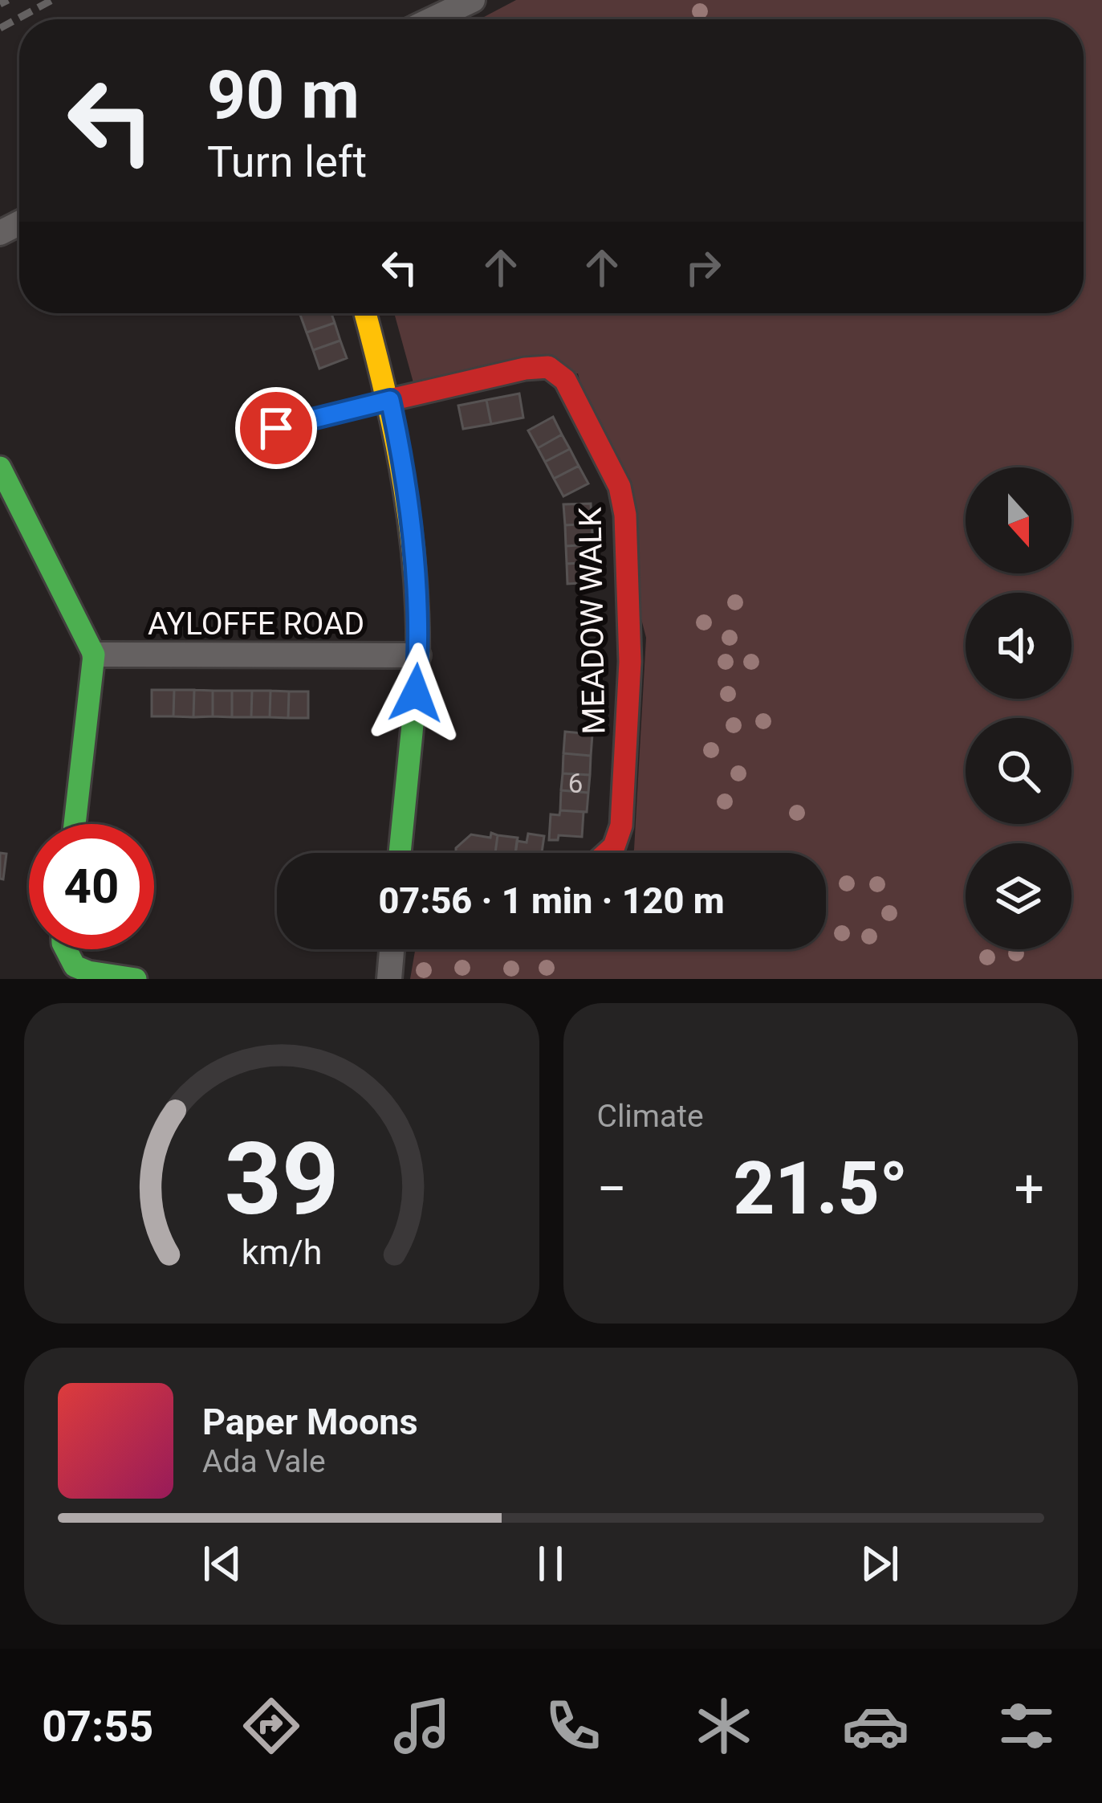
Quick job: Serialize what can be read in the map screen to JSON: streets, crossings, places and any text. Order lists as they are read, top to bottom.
{
  "streets": {
    "street": ["MEADOW WALK", "AYLOFFE ROAD"]
  },
  "house_numbers": ["6"],
  "north": "bottom",
  "page": {
    "turn": ["90 m", "Turn left"],
    "limit": "40",
    "trip": "07:56 · 1 min · 120 m",
    "tile": "Climate",
    "heat": ["−", "21.5°", "+"],
    "song": ["Paper Moons", "Ada Vale"],
    "tabs": "07:55",
    "gauge": ["39", "km/h"]
  }
}
